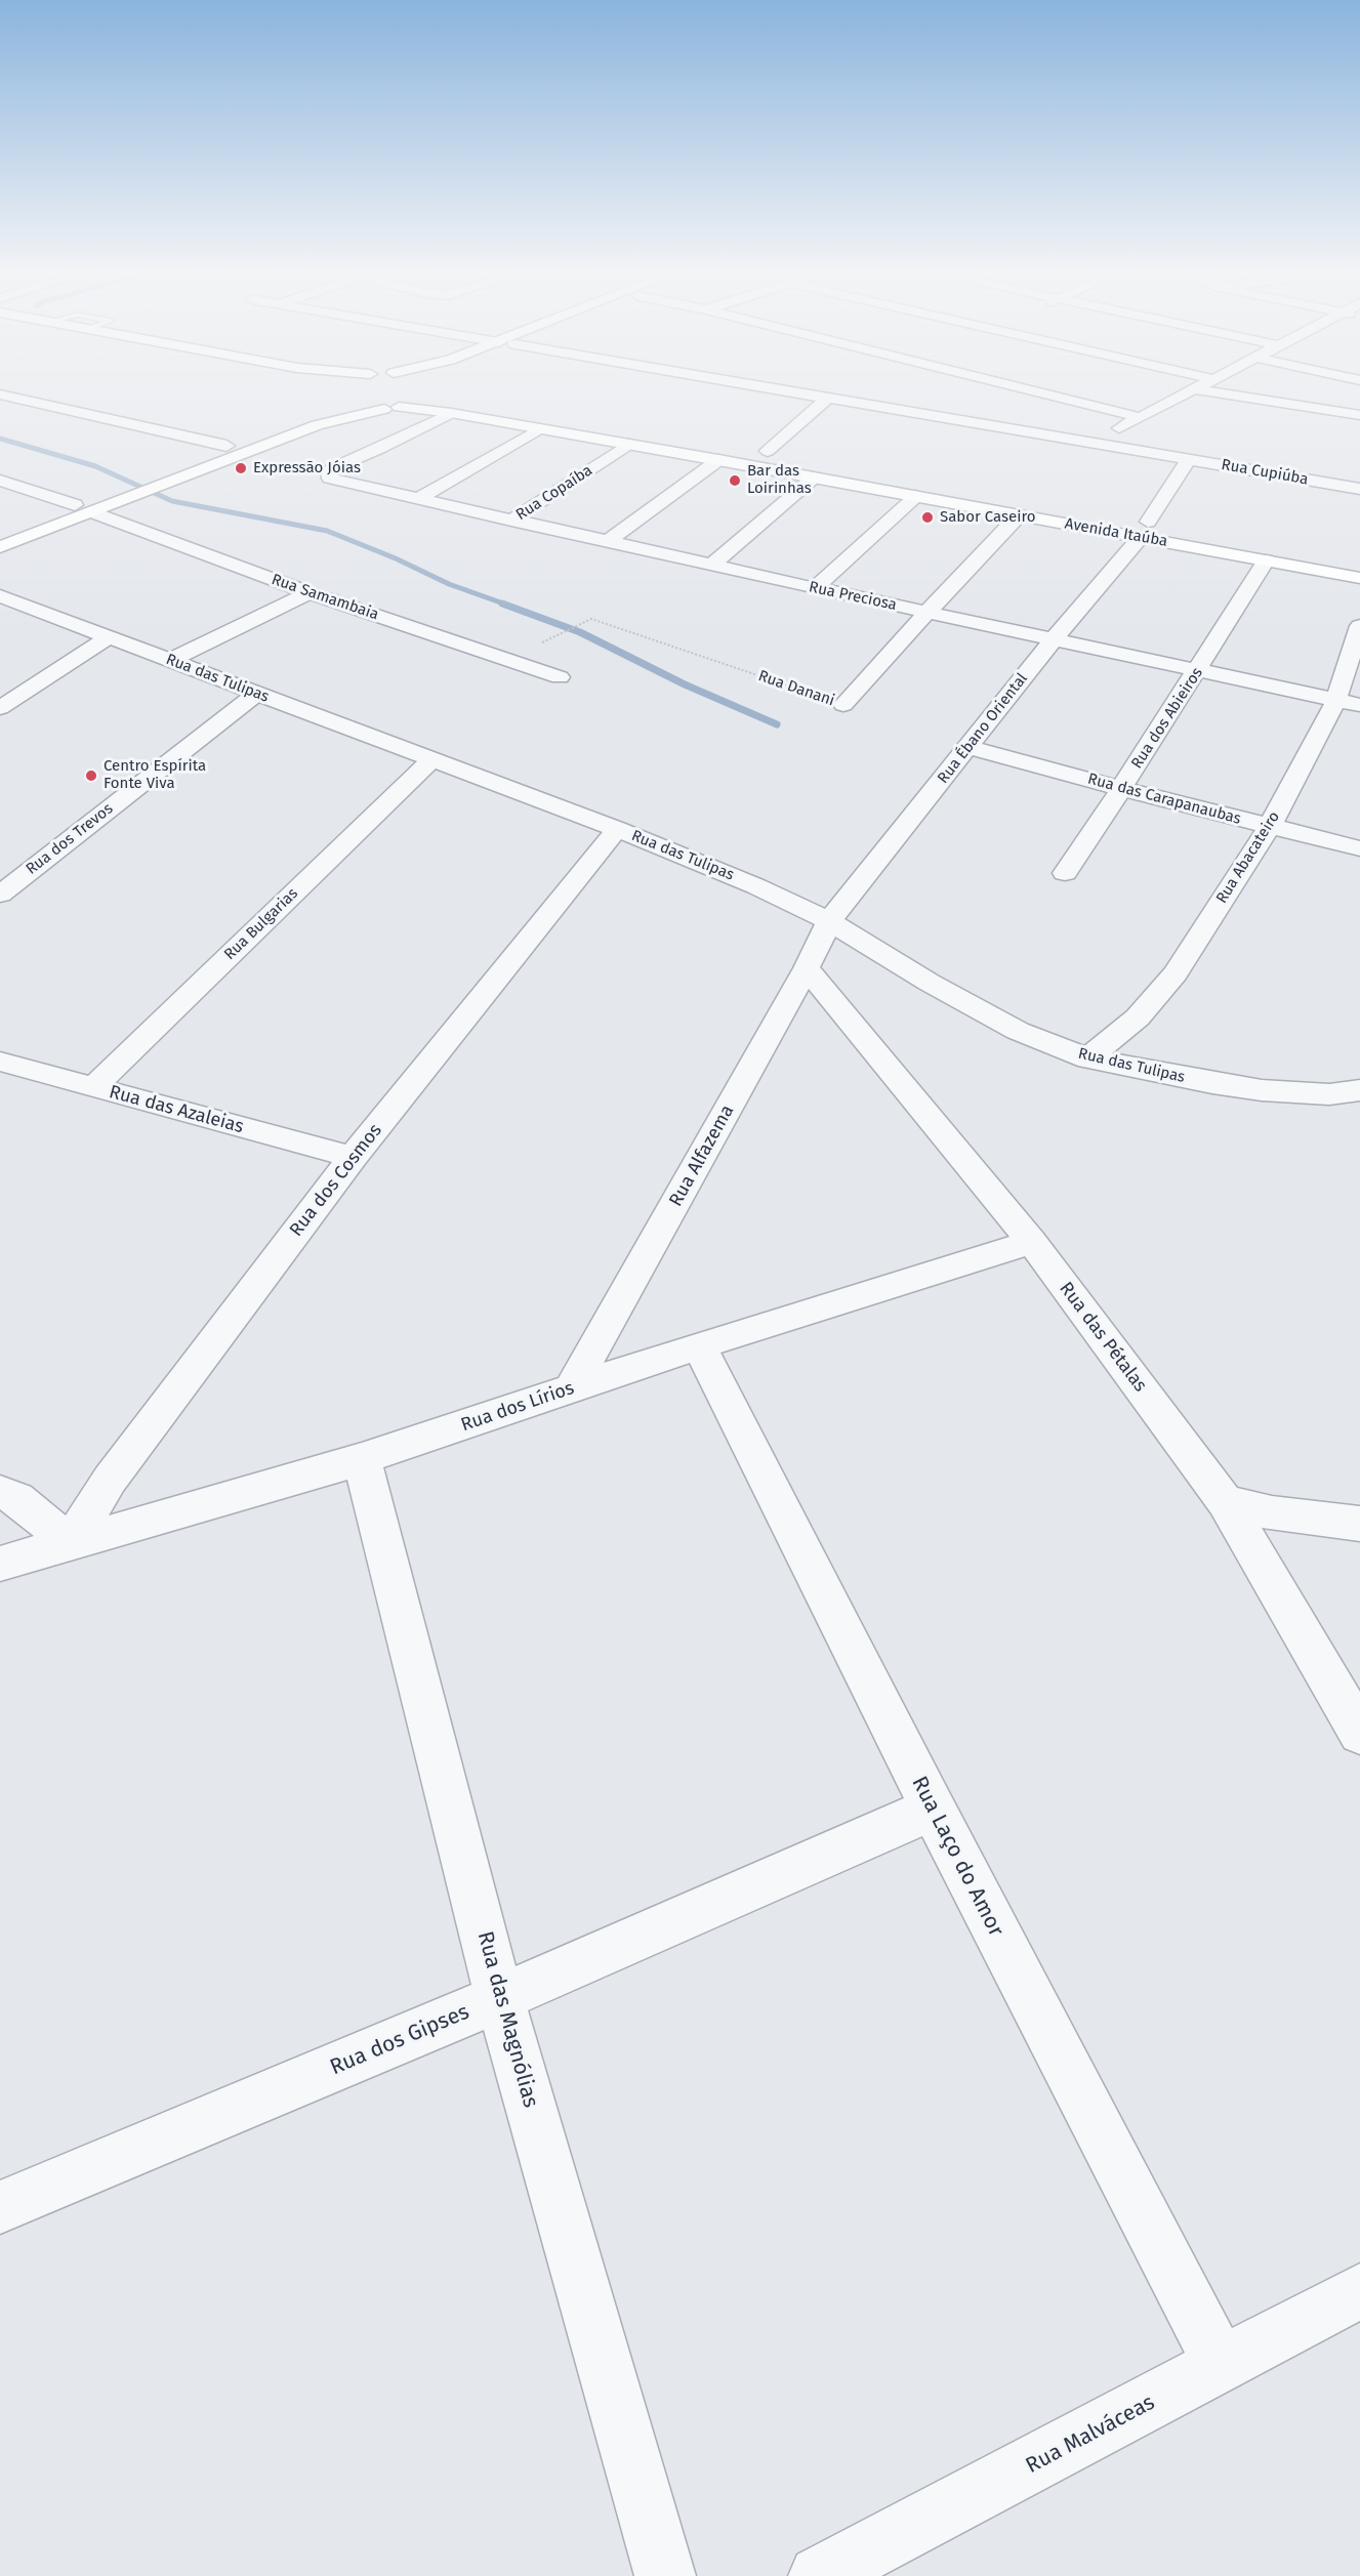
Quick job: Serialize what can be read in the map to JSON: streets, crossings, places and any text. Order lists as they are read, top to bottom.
{
  "streets": {
    "street": [
      "Rua Cupiúba",
      "Rua Copaíba",
      "Avenida Itaúba",
      "Rua Preciosa",
      "Rua Samambaia",
      "Rua das Tulipas",
      "Rua Danani",
      "Rua dos Abieiros",
      "Rua Ébano Oriental",
      "Rua das Carapanaubas",
      "Rua dos Trevos",
      "Rua Abacateiro",
      "Rua Bulgarias",
      "Rua das Azaleias",
      "Rua Alfazema",
      "Rua dos Cosmos",
      "Rua das Pétalas",
      "Rua dos Lírios",
      "Rua Laço do Amor",
      "Rua das Magnólias",
      "Rua dos Gipses",
      "Rua Malváceas"
    ]
  },
  "crossings": [
    ["Rua Cupiúba", "Rua Ébano Oriental"],
    ["Rua Copaíba", "Avenida Itaúba"],
    ["Rua Copaíba", "Rua Preciosa"],
    ["Avenida Itaúba", "Rua Preciosa"],
    ["Avenida Itaúba", "Rua Danani"],
    ["Avenida Itaúba", "Rua dos Abieiros"],
    ["Avenida Itaúba", "Rua Ébano Oriental"],
    ["Rua Preciosa", "Rua Danani"],
    ["Rua Preciosa", "Rua dos Abieiros"],
    ["Rua Preciosa", "Rua Ébano Oriental"],
    ["Rua Preciosa", "Rua Abacateiro"],
    ["Rua Samambaia", "Rua Danani"],
    ["Rua das Tulipas", "Rua Ébano Oriental"],
    ["Rua das Tulipas", "Rua dos Trevos"],
    ["Rua das Tulipas", "Rua Abacateiro"],
    ["Rua das Tulipas", "Rua Bulgarias"],
    ["Rua das Tulipas", "Rua Alfazema"],
    ["Rua das Tulipas", "Rua dos Cosmos"],
    ["Rua dos Abieiros", "Rua das Carapanaubas"],
    ["Rua Ébano Oriental", "Rua das Carapanaubas"],
    ["Rua Ébano Oriental", "Rua Alfazema"],
    ["Rua das Carapanaubas", "Rua Abacateiro"],
    ["Rua Bulgarias", "Rua das Azaleias"],
    ["Rua das Azaleias", "Rua dos Cosmos"],
    ["Rua Alfazema", "Rua das Pétalas"],
    ["Rua Alfazema", "Rua dos Lírios"],
    ["Rua dos Cosmos", "Rua dos Lírios"],
    ["Rua das Pétalas", "Rua dos Lírios"],
    ["Rua dos Lírios", "Rua Laço do Amor"],
    ["Rua dos Lírios", "Rua das Magnólias"],
    ["Rua Laço do Amor", "Rua dos Gipses"],
    ["Rua Laço do Amor", "Rua Malváceas"],
    ["Rua das Magnólias", "Rua dos Gipses"]
  ],
  "places": [
    "Expressão Jóias",
    "Bar das Loirinhas",
    "Sabor Caseiro",
    "Centro Espírita Fonte Viva"
  ]
}
